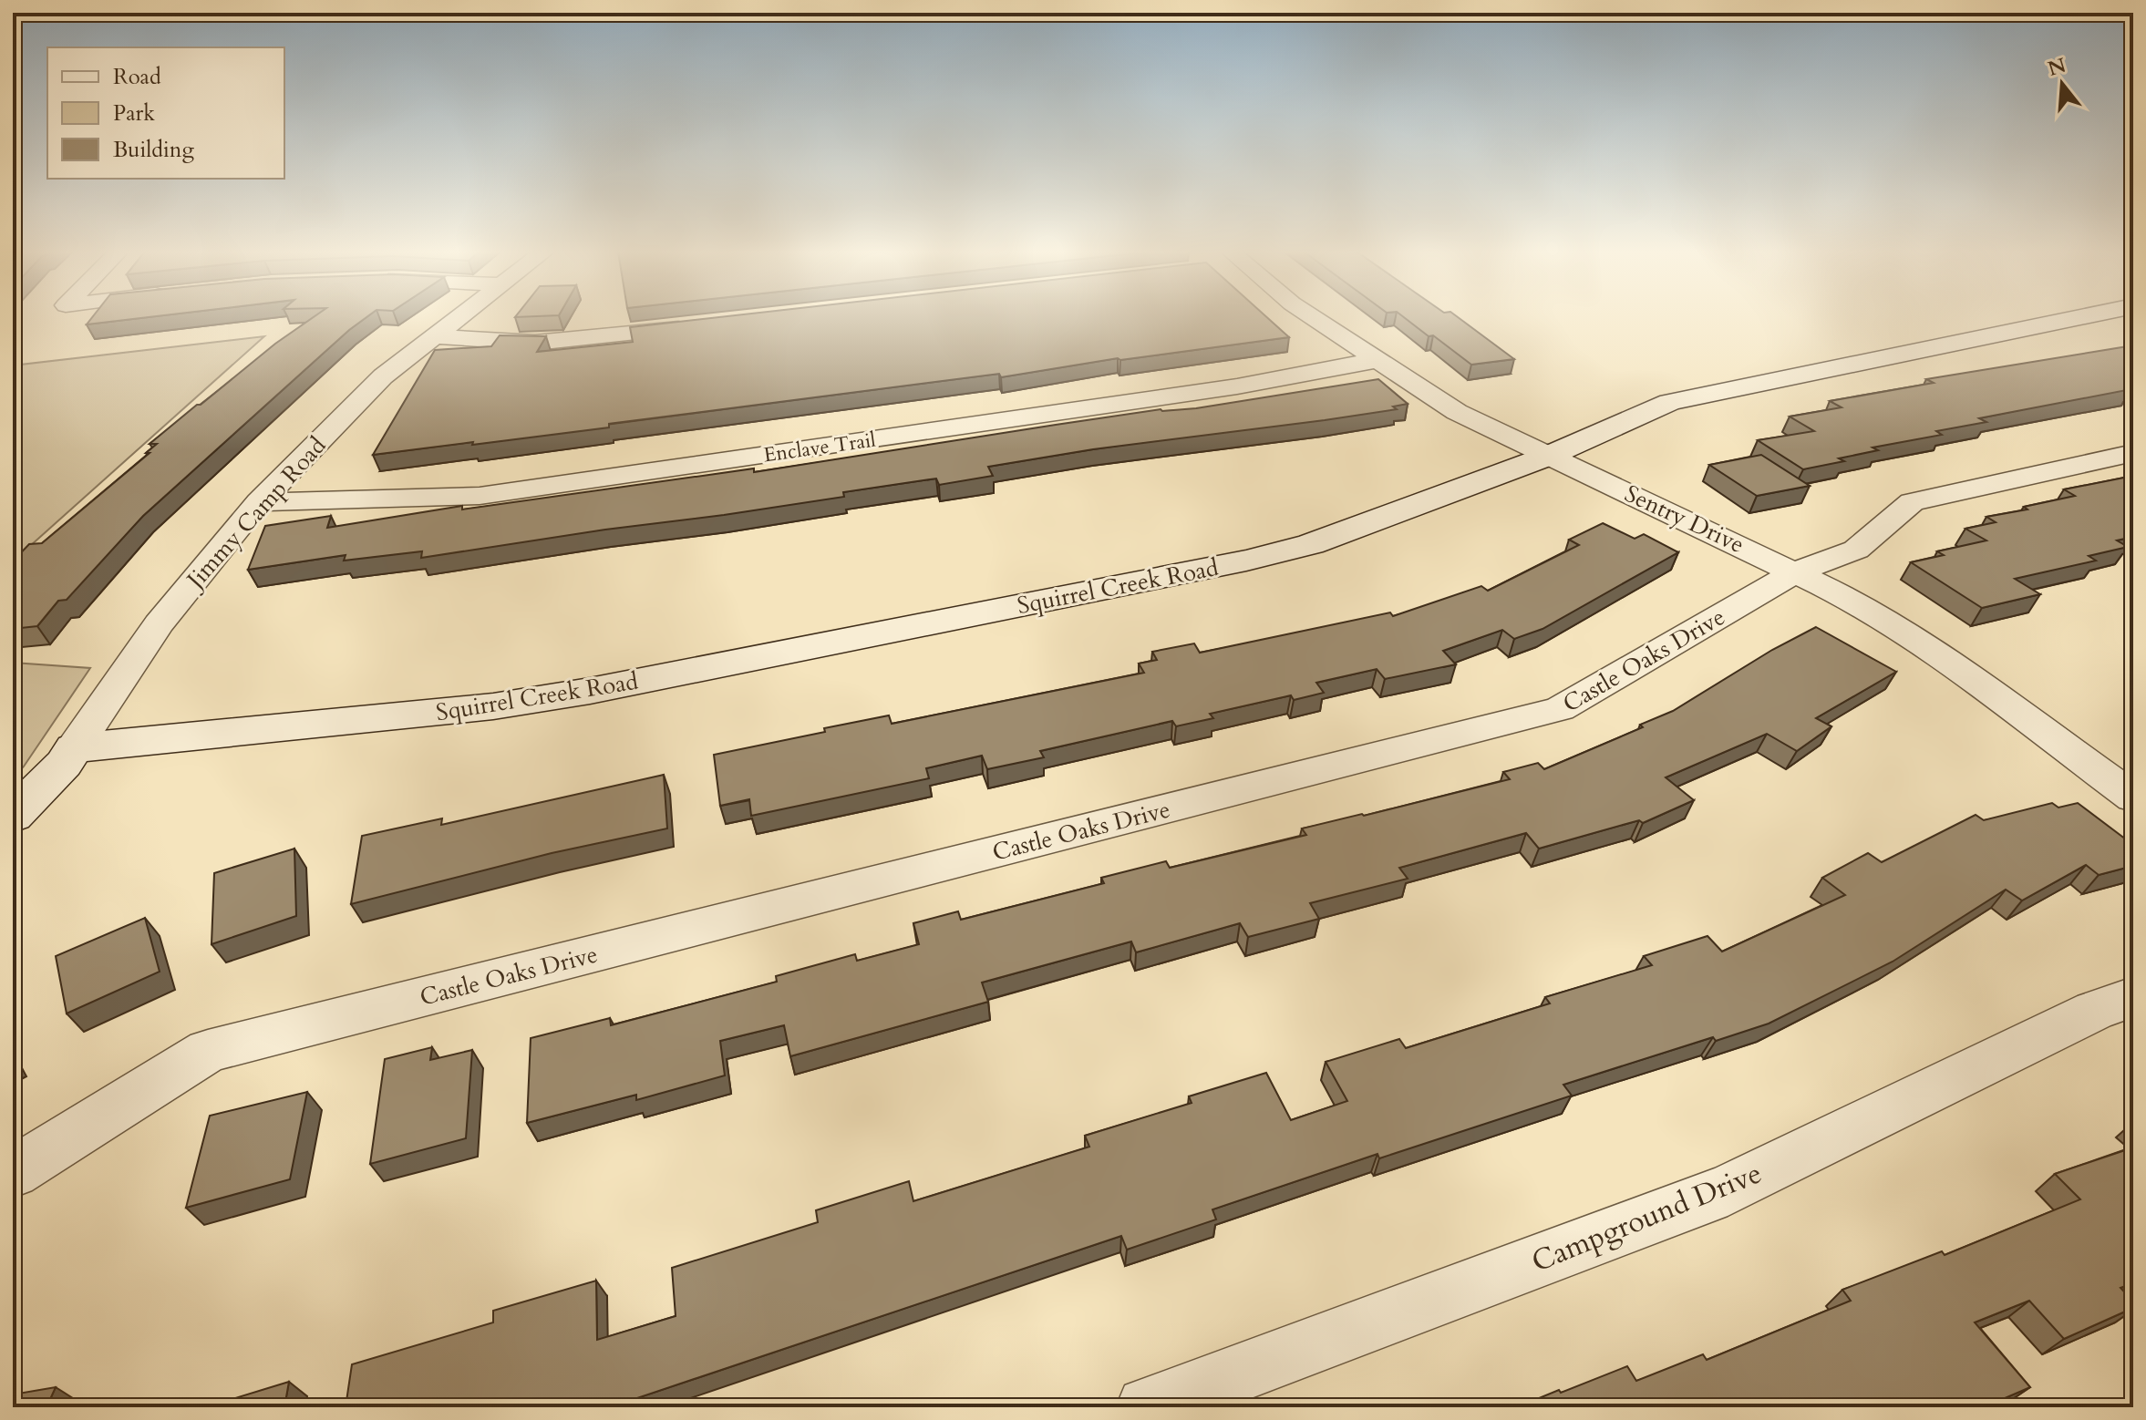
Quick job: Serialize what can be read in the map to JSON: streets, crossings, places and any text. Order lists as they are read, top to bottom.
{
  "streets": {
    "street": [
      "Enclave Trail",
      "Jimmy Camp Road",
      "Sentry Drive",
      "Squirrel Creek Road",
      "Castle Oaks Drive",
      "Campground Drive"
    ]
  },
  "crossings": [
    ["Enclave Trail", "Jimmy Camp Road"],
    ["Enclave Trail", "Sentry Drive"],
    ["Jimmy Camp Road", "Squirrel Creek Road"],
    ["Sentry Drive", "Squirrel Creek Road"],
    ["Sentry Drive", "Castle Oaks Drive"]
  ],
  "legend": ["Road", "Park", "Building"],
  "north": "top"
}
